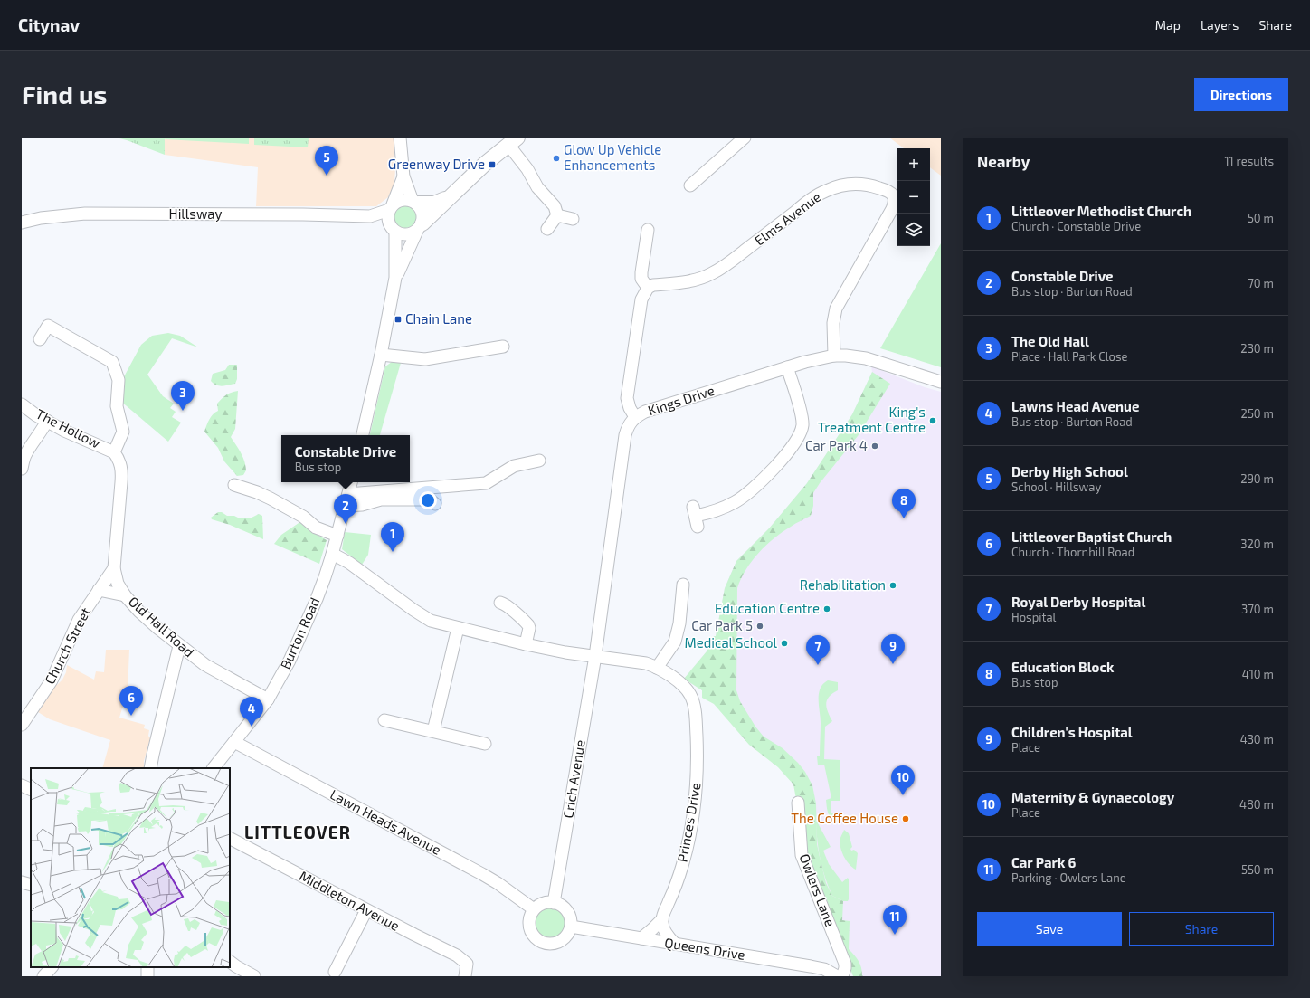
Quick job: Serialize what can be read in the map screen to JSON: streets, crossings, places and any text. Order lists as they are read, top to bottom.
{
  "streets": {
    "street": [
      "Hillsway",
      "Elms Avenue",
      "Kings Drive",
      "The Hollow",
      "Old Hall Road",
      "Burton Road",
      "Church Street",
      "Crich Avenue",
      "Lawn Heads Avenue",
      "Princes Drive",
      "Owlers Lane",
      "Middleton Avenue",
      "Queens Drive"
    ]
  },
  "crossings": [
    ["Elms Avenue", "Kings Drive"],
    ["Kings Drive", "Crich Avenue"],
    ["Kings Drive", "Princes Drive"],
    ["The Hollow", "Old Hall Road"],
    ["Old Hall Road", "Burton Road"],
    ["Old Hall Road", "Church Street"],
    ["Burton Road", "Lawn Heads Avenue"],
    ["Burton Road", "Princes Drive"],
    ["Crich Avenue", "Lawn Heads Avenue"],
    ["Crich Avenue", "Princes Drive"],
    ["Crich Avenue", "Queens Drive"],
    ["Lawn Heads Avenue", "Queens Drive"]
  ],
  "districts": ["LITTLEOVER"],
  "places": {
    "other": [
      "Glow Up Vehicle Enhancements",
      "King's Treatment Centre",
      "Car Park 4",
      "Rehabilitation",
      "Education Centre",
      "Car Park 5",
      "Medical School",
      "The Coffee House"
    ],
    "transit": ["Greenway Drive", "Chain Lane"]
  },
  "page": {
    "header": "Citynav",
    "nav": ["Map", "Layers", "Share"],
    "buttons": [
      "Directions",
      ["Save", "Share"]
    ],
    "title": "Find us",
    "heading": ["Nearby", "11 results"],
    "pins": [
      "5",
      "3",
      "8",
      "2",
      "1",
      "9",
      "7",
      "6",
      "4",
      "10",
      "11"
    ],
    "map_buttons": ["+", "−"],
    "list": [
      {
        "mark": "1",
        "name": "Littleover Methodist Church",
        "note": "Church · Constable Drive",
        "value": "50 m"
      },
      {
        "mark": "2",
        "name": "Constable Drive",
        "note": "Bus stop · Burton Road",
        "value": "70 m"
      },
      {
        "mark": "3",
        "name": "The Old Hall",
        "note": "Place · Hall Park Close",
        "value": "230 m"
      },
      {
        "mark": "4",
        "name": "Lawns Head Avenue",
        "note": "Bus stop · Burton Road",
        "value": "250 m"
      },
      {
        "mark": "5",
        "name": "Derby High School",
        "note": "School · Hillsway",
        "value": "290 m"
      },
      {
        "mark": "6",
        "name": "Littleover Baptist Church",
        "note": "Church · Thornhill Road",
        "value": "320 m"
      },
      {
        "mark": "7",
        "name": "Royal Derby Hospital",
        "note": "Hospital",
        "value": "370 m"
      },
      {
        "mark": "8",
        "name": "Education Block",
        "note": "Bus stop",
        "value": "410 m"
      },
      {
        "mark": "9",
        "name": "Children's Hospital",
        "note": "Place",
        "value": "430 m"
      },
      {
        "mark": "10",
        "name": "Maternity & Gynaecology",
        "note": "Place",
        "value": "480 m"
      },
      {
        "mark": "11",
        "name": "Car Park 6",
        "note": "Parking · Owlers Lane",
        "value": "550 m"
      }
    ],
    "popup": ["Constable Drive", "Bus stop"]
  }
}
